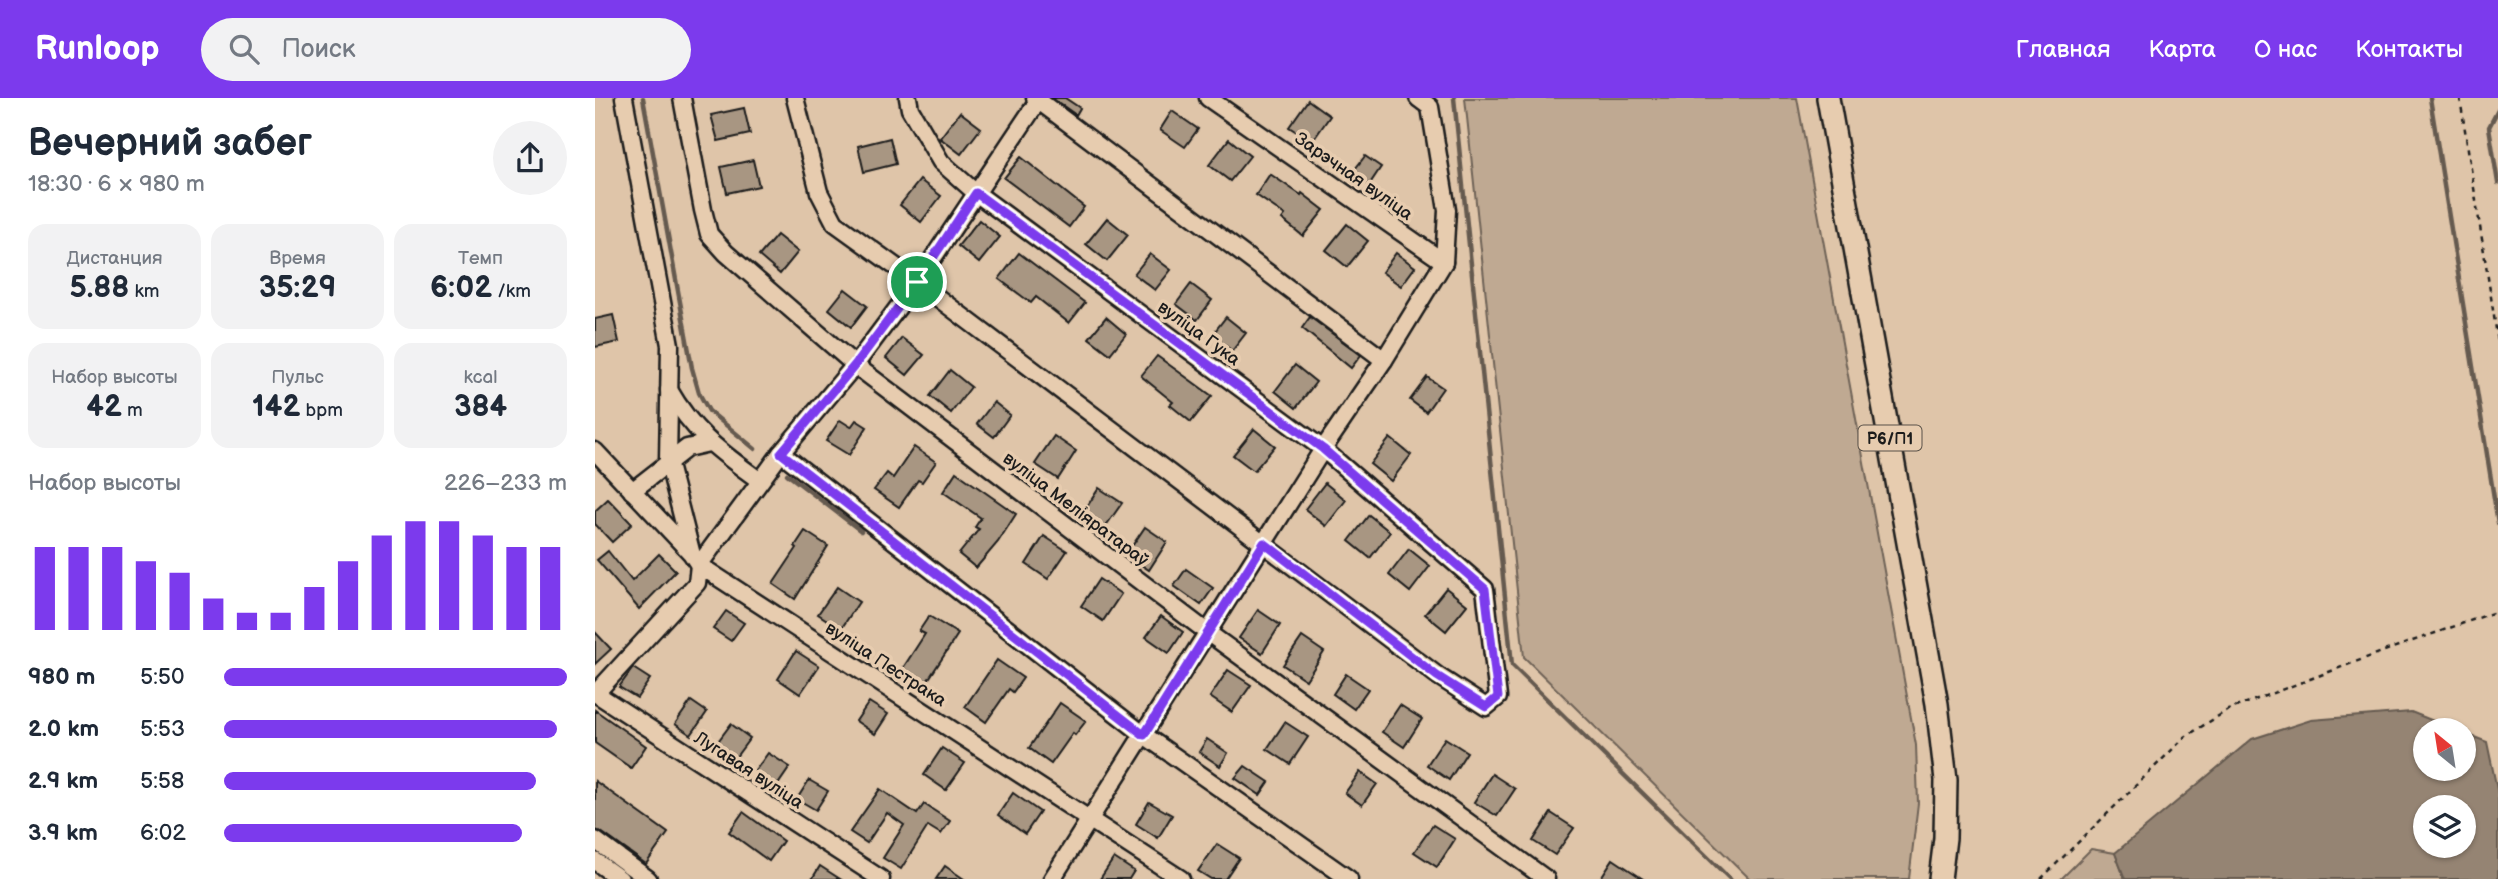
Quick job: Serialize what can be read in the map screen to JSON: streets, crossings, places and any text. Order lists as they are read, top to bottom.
{
  "streets": {
    "main road": ["Р6/П1"],
    "street": [
      "Зарэчная вуліца",
      "вуліца Гука",
      "вуліца Меліяратараў",
      "вуліца Пестрака",
      "Лугавая вуліца"
    ]
  },
  "north": "top left",
  "page": {
    "header": "Runloop",
    "search": "Поиск",
    "nav": [
      "Главная",
      "Карта",
      "О нас",
      "Контакты"
    ],
    "heading": ["Вечерний забег", "18:30 · 6 × 980 m"],
    "stats": [
      ["Дистанция", "5.88 km"],
      ["Время", "35:29"],
      ["Темп", "6:02 /km"],
      ["Набор высоты", "42 m"],
      ["Пульс", "142 bpm"],
      ["kcal", "384"]
    ],
    "chart": ["Набор высоты", "226–233 m"],
    "list": [
      {
        "name": "980 m",
        "note": "5:50"
      },
      {
        "name": "2.0 km",
        "note": "5:53"
      },
      {
        "name": "2.9 km",
        "note": "5:58"
      },
      {
        "name": "3.9 km",
        "note": "6:02"
      }
    ]
  }
}
